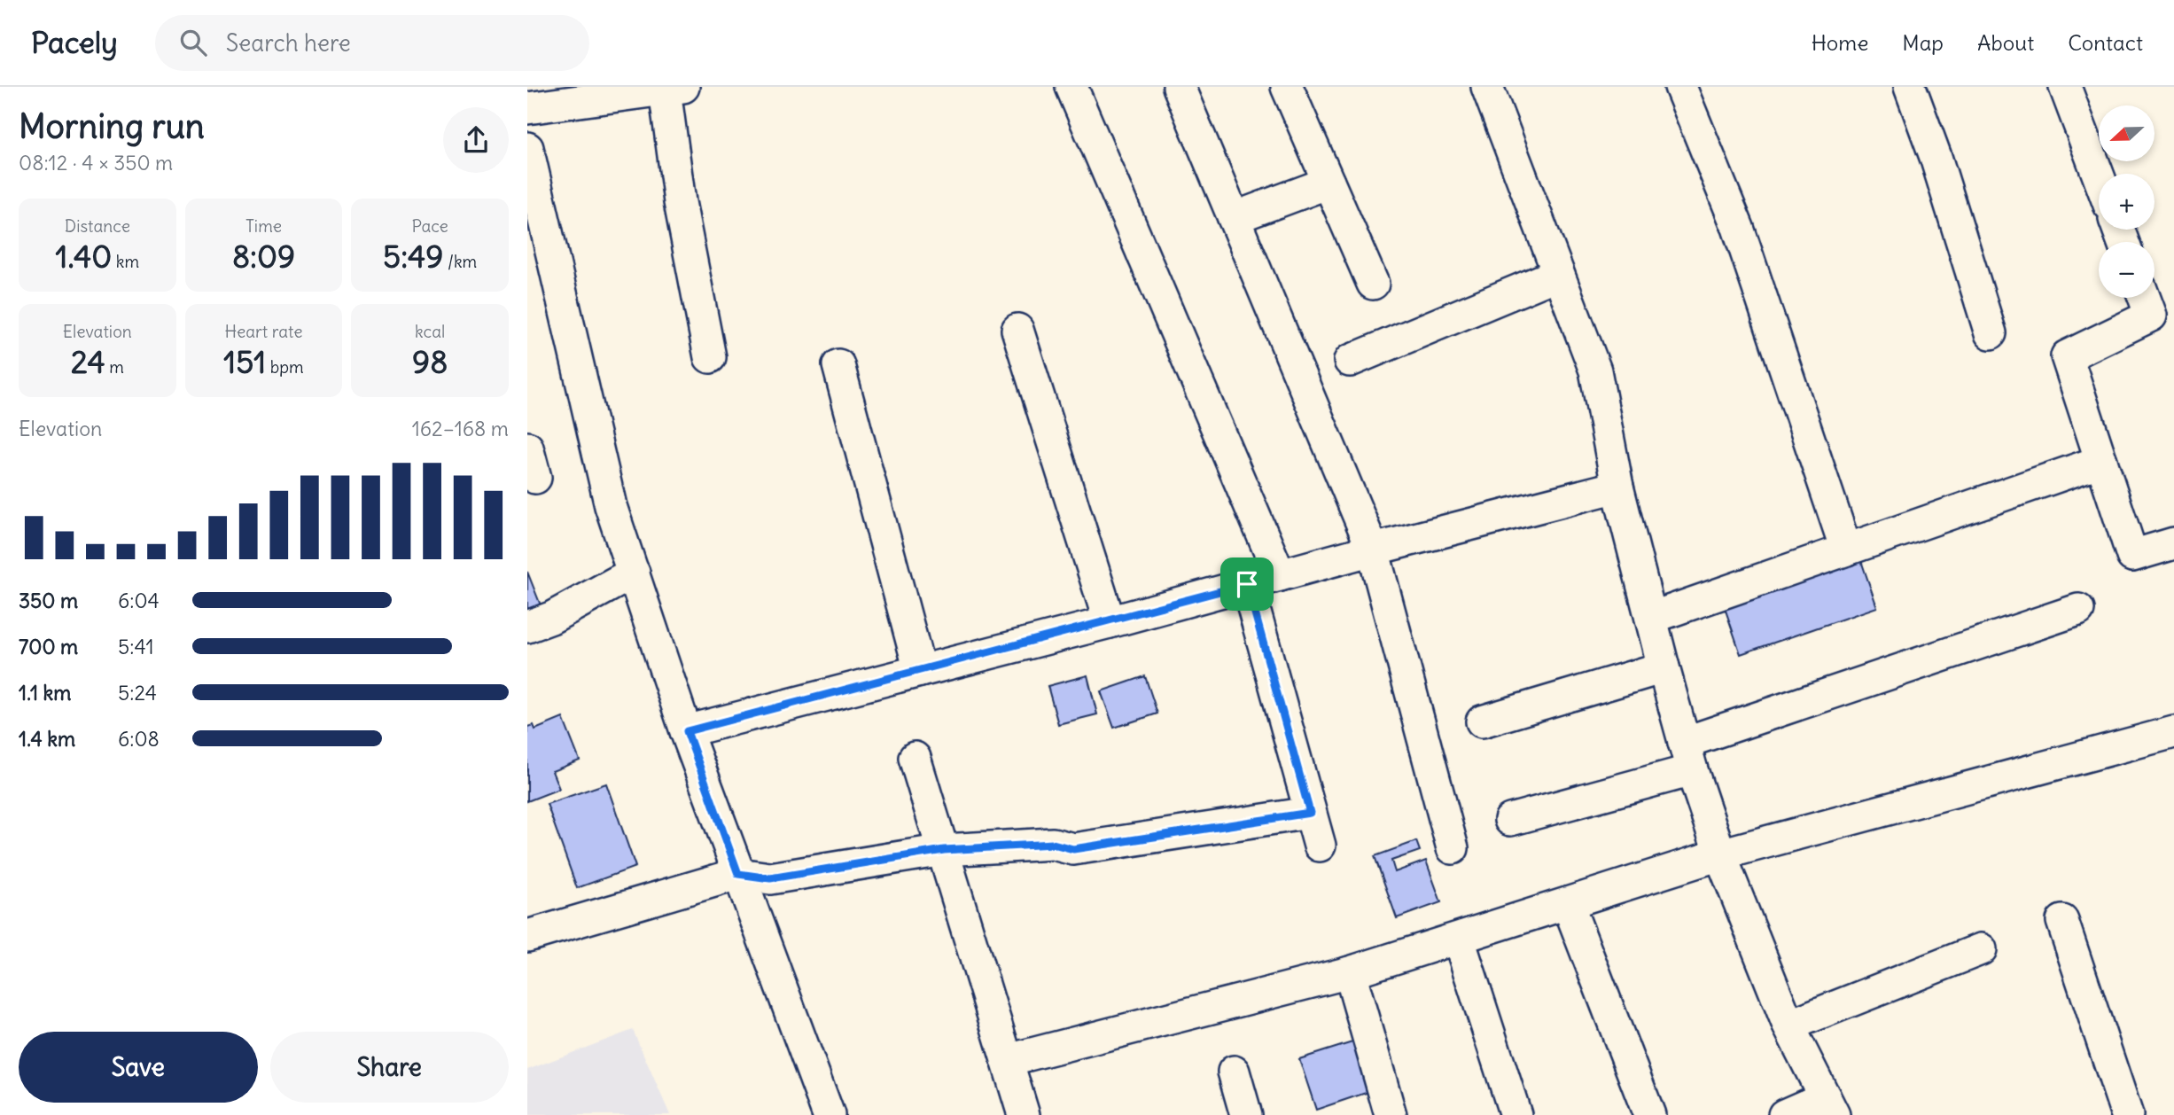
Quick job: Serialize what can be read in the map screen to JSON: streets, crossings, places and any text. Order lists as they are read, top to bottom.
{
  "north": "left",
  "page": {
    "header": "Pacely",
    "search": "Search here",
    "nav": [
      "Home",
      "Map",
      "About",
      "Contact"
    ],
    "heading": ["Morning run", "08:12 · 4 × 350 m"],
    "map_buttons": ["+", "−"],
    "stats": [
      ["Distance", "1.40 km"],
      ["Time", "8:09"],
      ["Pace", "5:49 /km"],
      ["Elevation", "24 m"],
      ["Heart rate", "151 bpm"],
      ["kcal", "98"]
    ],
    "chart": ["Elevation", "162–168 m"],
    "list": [
      {
        "name": "350 m",
        "note": "6:04"
      },
      {
        "name": "700 m",
        "note": "5:41"
      },
      {
        "name": "1.1 km",
        "note": "5:24"
      },
      {
        "name": "1.4 km",
        "note": "6:08"
      }
    ],
    "buttons": ["Save", "Share"]
  }
}
